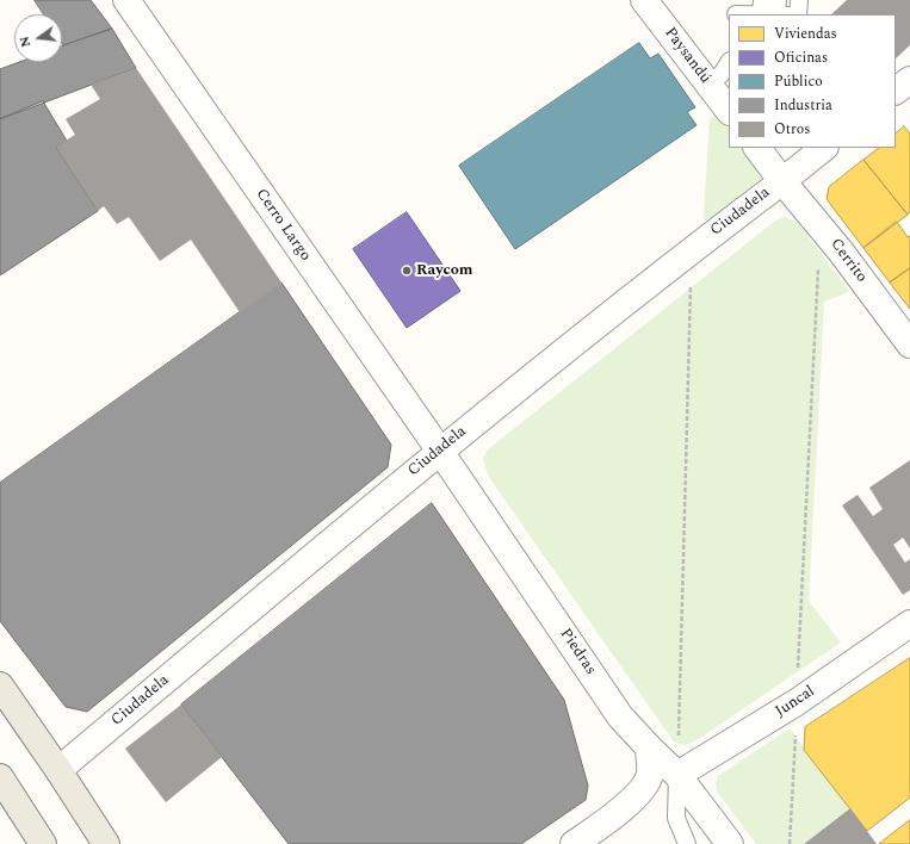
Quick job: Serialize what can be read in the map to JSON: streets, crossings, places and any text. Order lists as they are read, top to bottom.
{
  "streets": {
    "street": [
      "Paysandú",
      "Ciudadela",
      "Cerro Largo",
      "Cerrito",
      "Piedras",
      "Juncal"
    ]
  },
  "crossings": [
    ["Ciudadela", "Cerro Largo"],
    ["Ciudadela", "Cerrito"],
    ["Ciudadela", "Piedras"],
    ["Cerro Largo", "Piedras"],
    ["Piedras", "Juncal"]
  ],
  "places": ["Raycom"],
  "legend": [
    "Viviendas",
    "Oficinas",
    "Público",
    "Industria",
    "Otros"
  ],
  "north": "left"
}
